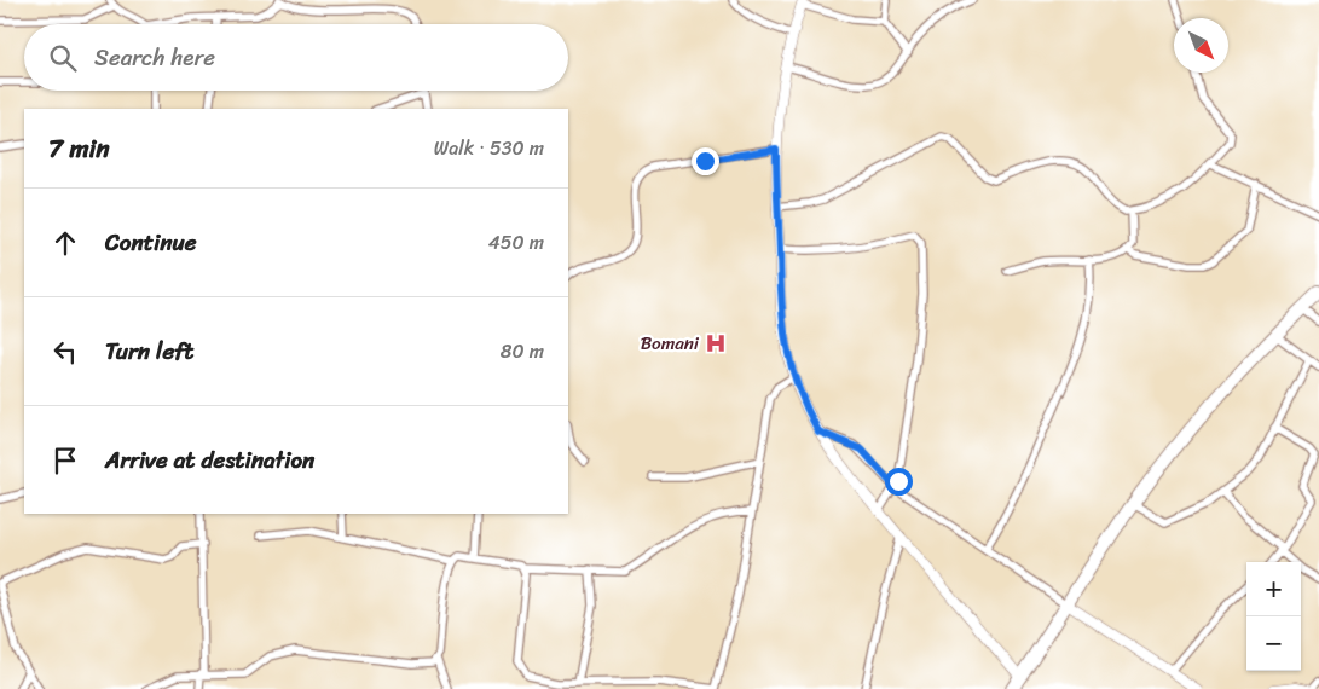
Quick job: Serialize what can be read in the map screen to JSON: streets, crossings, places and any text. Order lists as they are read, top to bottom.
{
  "places": {
    "hospital": ["Bomani"]
  },
  "north": "bottom right",
  "page": {
    "search": "Search here",
    "heading": ["7 min", "Walk · 530 m"],
    "list": [
      ["Continue", "450 m"],
      ["Turn left", "80 m"],
      "Arrive at destination"
    ],
    "map_buttons": ["+", "−"]
  }
}
